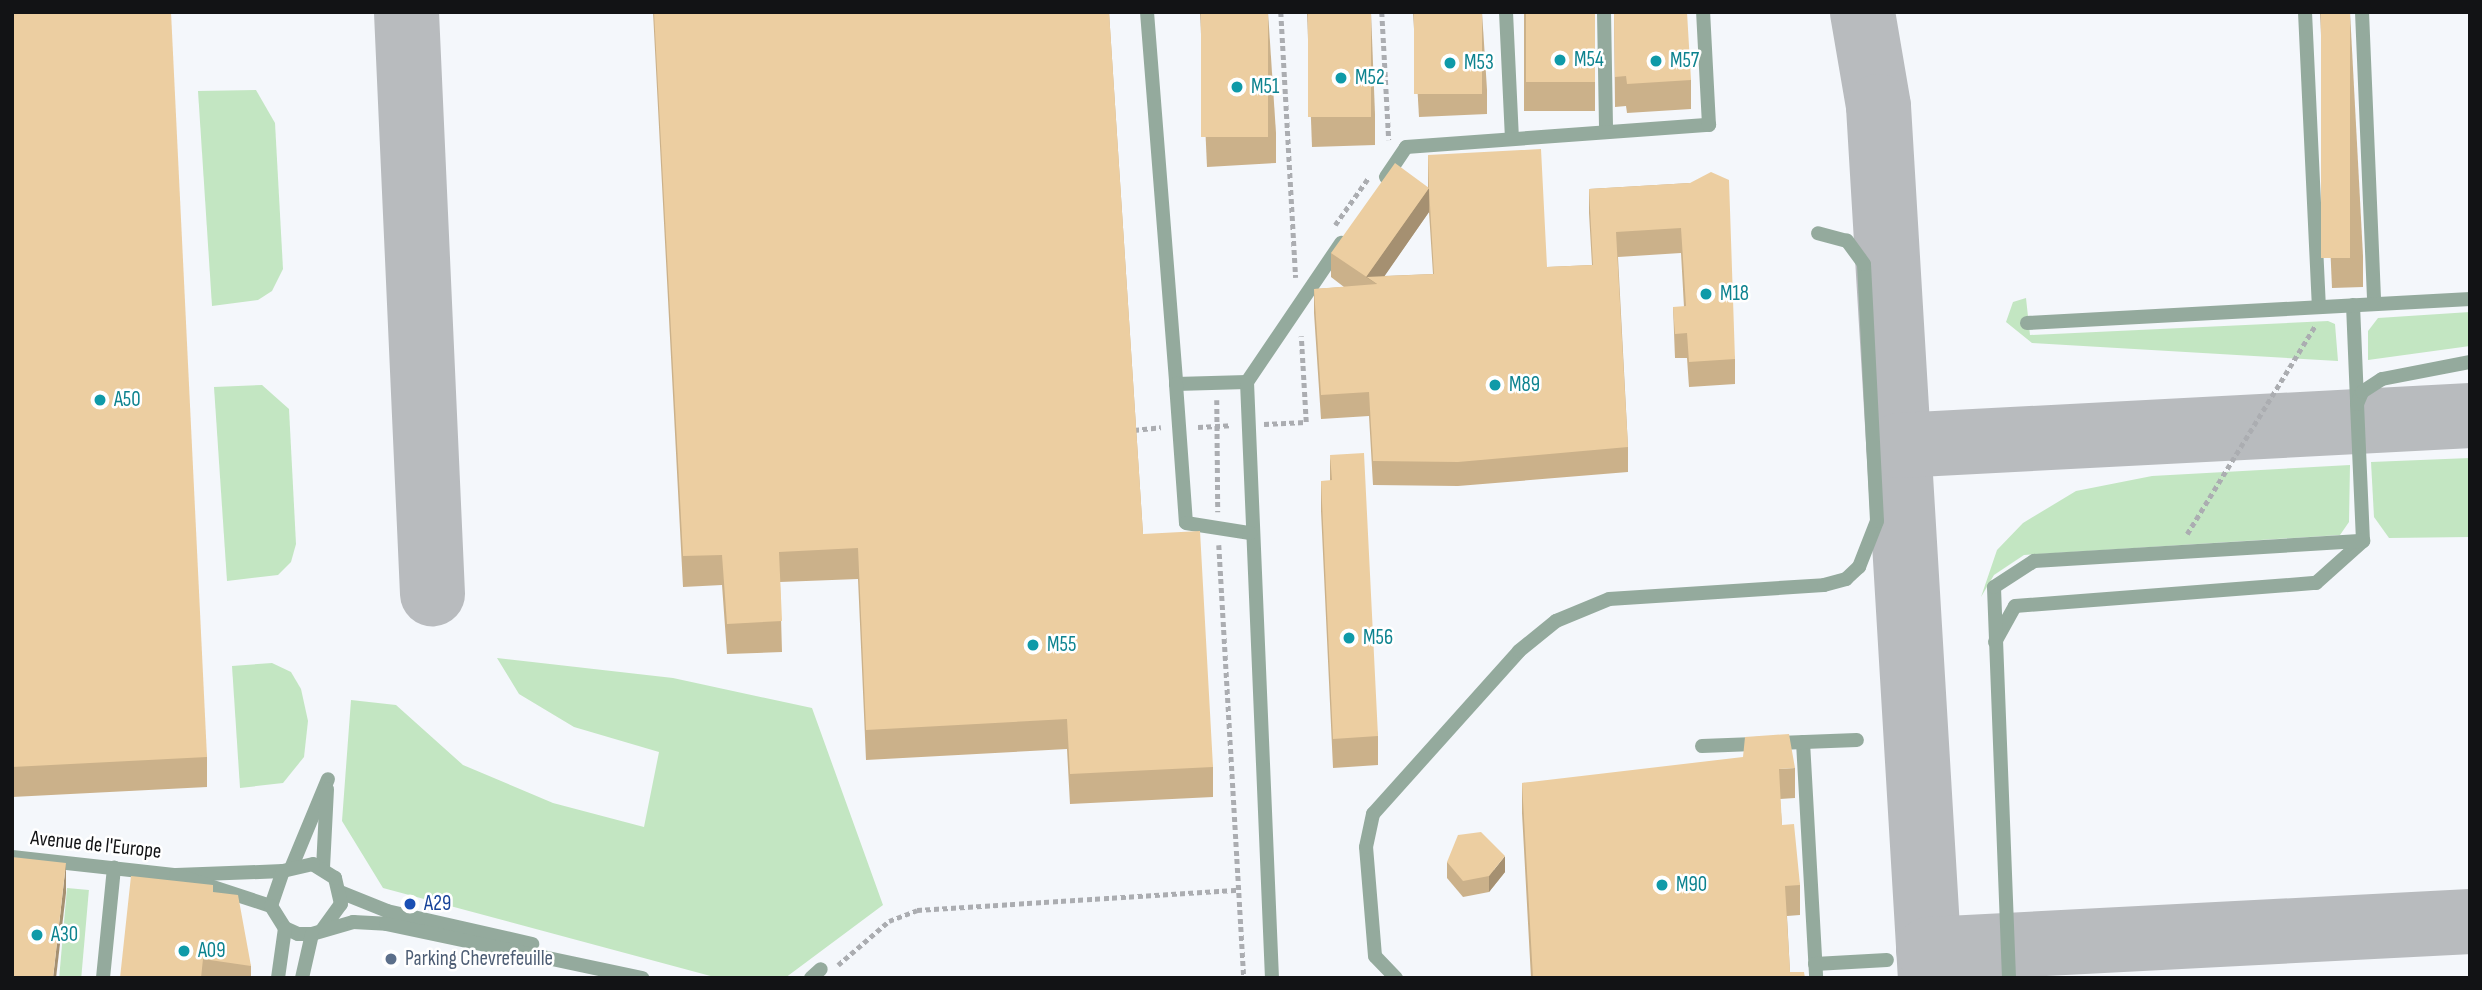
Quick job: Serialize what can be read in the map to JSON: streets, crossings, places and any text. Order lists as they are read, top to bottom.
{
  "streets": {
    "lane": ["Avenue de l'Europe"]
  },
  "places": [
    "M54",
    "M57",
    "M53",
    "M52",
    "M51",
    "M18",
    "M89",
    "A50",
    "M56",
    "M55",
    "M90",
    "A29",
    "A30",
    "A09",
    "Parking Chevrefeuille"
  ]
}
